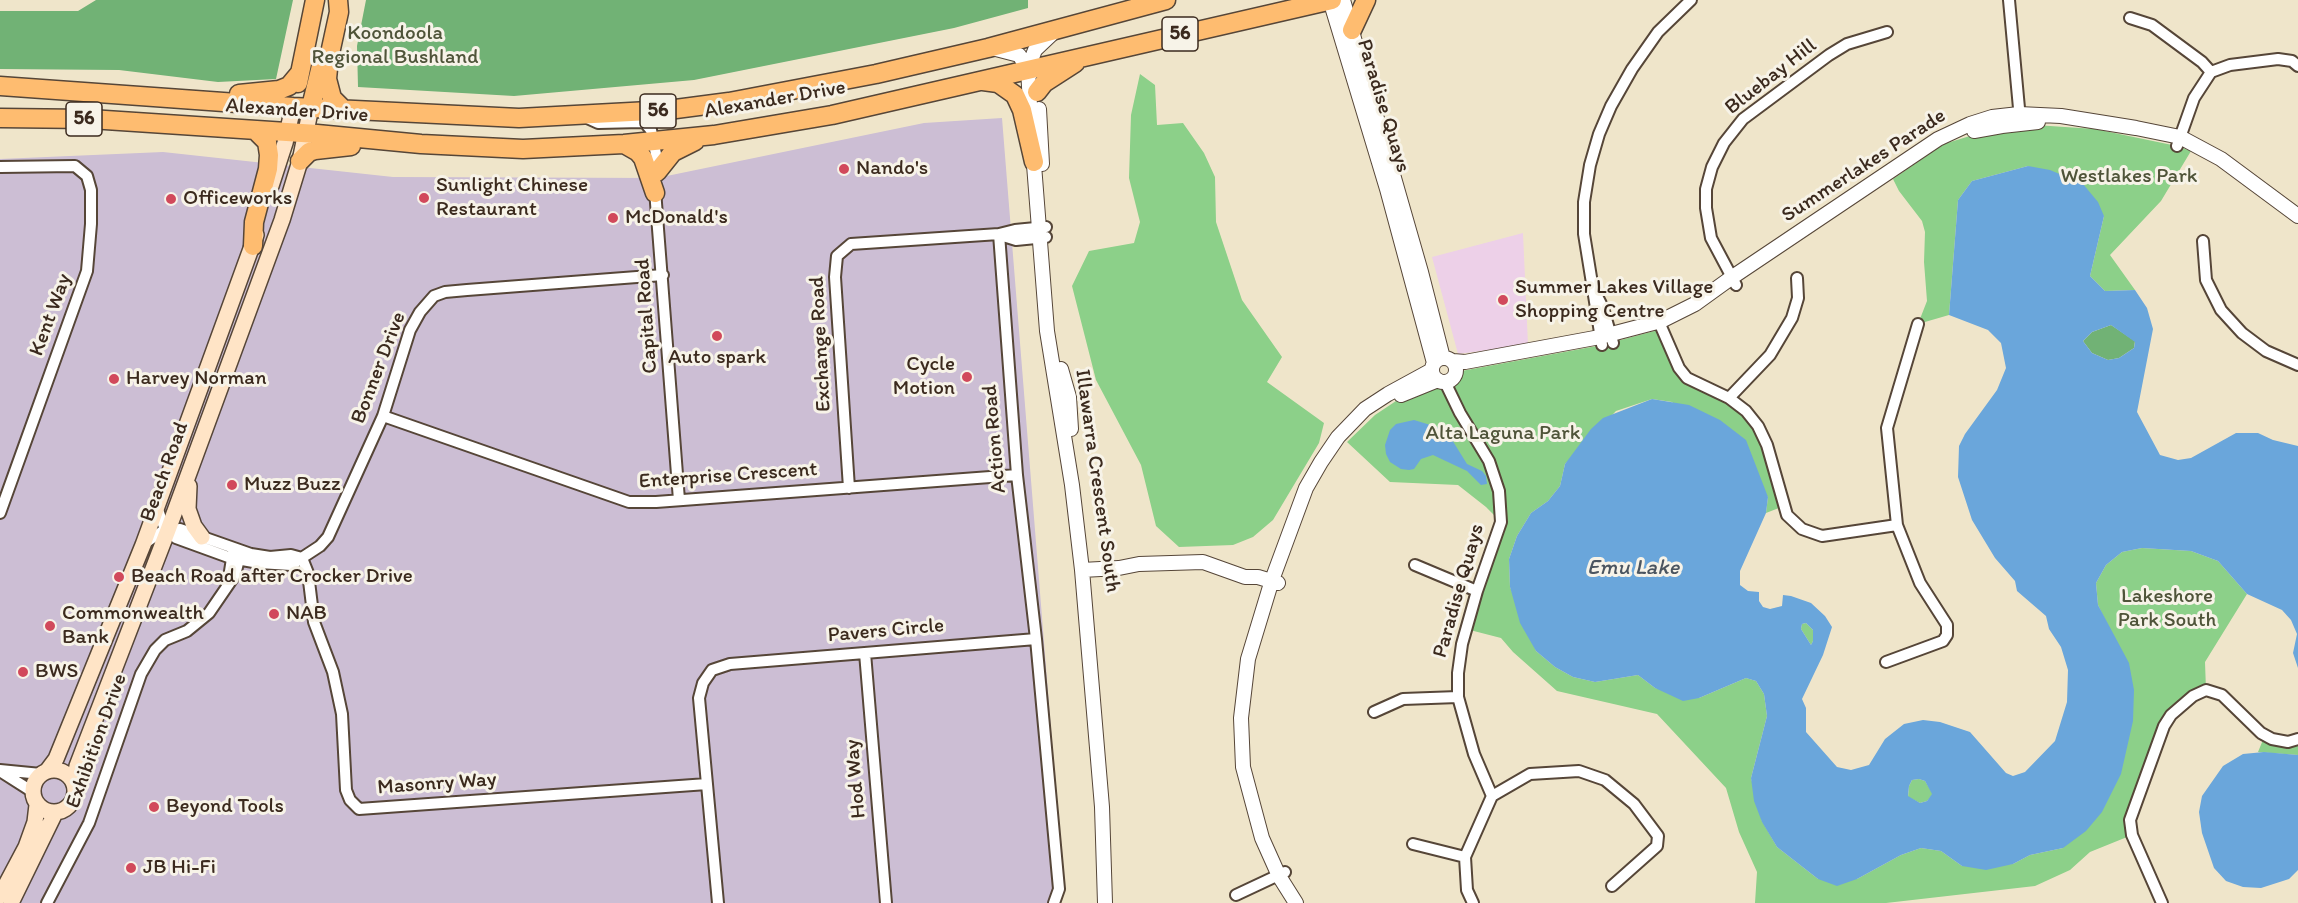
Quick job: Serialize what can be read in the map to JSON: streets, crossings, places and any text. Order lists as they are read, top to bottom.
{
  "streets": {
    "main road": ["56", "Alexander Drive", "Beach Road"],
    "street": [
      "Bluebay Hill",
      "Paradise Quays",
      "Summerlakes Parade",
      "Kent Way",
      "Capital Road",
      "Exchange Road",
      "Bonner Drive",
      "Action Road",
      "Enterprise Crescent",
      "Illawarra Crescent South",
      "Pavers Circle",
      "Exhibition Drive",
      "Hod Way",
      "Masonry Way"
    ]
  },
  "crossings": [
    ["Bluebay Hill", "Summerlakes Parade"],
    ["Alexander Drive", "Paradise Quays"],
    ["Alexander Drive", "Capital Road"],
    ["Alexander Drive", "Beach Road"],
    ["Alexander Drive", "Illawarra Crescent South"],
    ["Paradise Quays", "Summerlakes Parade"],
    ["Capital Road", "Bonner Drive"],
    ["Capital Road", "Enterprise Crescent"],
    ["Exchange Road", "Action Road"],
    ["Exchange Road", "Enterprise Crescent"],
    ["Exchange Road", "Illawarra Crescent South"],
    ["Bonner Drive", "Beach Road"],
    ["Bonner Drive", "Enterprise Crescent"],
    ["Bonner Drive", "Exhibition Drive"],
    ["Bonner Drive", "Masonry Way"],
    ["Action Road", "Enterprise Crescent"],
    ["Action Road", "Pavers Circle"],
    ["Pavers Circle", "Hod Way"],
    ["Pavers Circle", "Masonry Way"]
  ],
  "water": ["Emu Lake"],
  "parks": [
    "Koondoola Regional Bushland",
    "Westlakes Park",
    "Alta Laguna Park",
    "Lakeshore Park South"
  ],
  "places": [
    "Nando's",
    "Sunlight Chinese Restaurant",
    "Officeworks",
    "McDonald's",
    "Summer Lakes Village Shopping Centre",
    "Auto spark",
    "Cycle Motion",
    "Harvey Norman",
    "Muzz Buzz",
    "Beach Road after Crocker Drive",
    "NAB",
    "Commonwealth Bank",
    "BWS",
    "Beyond Tools",
    "JB Hi-Fi"
  ]
}
